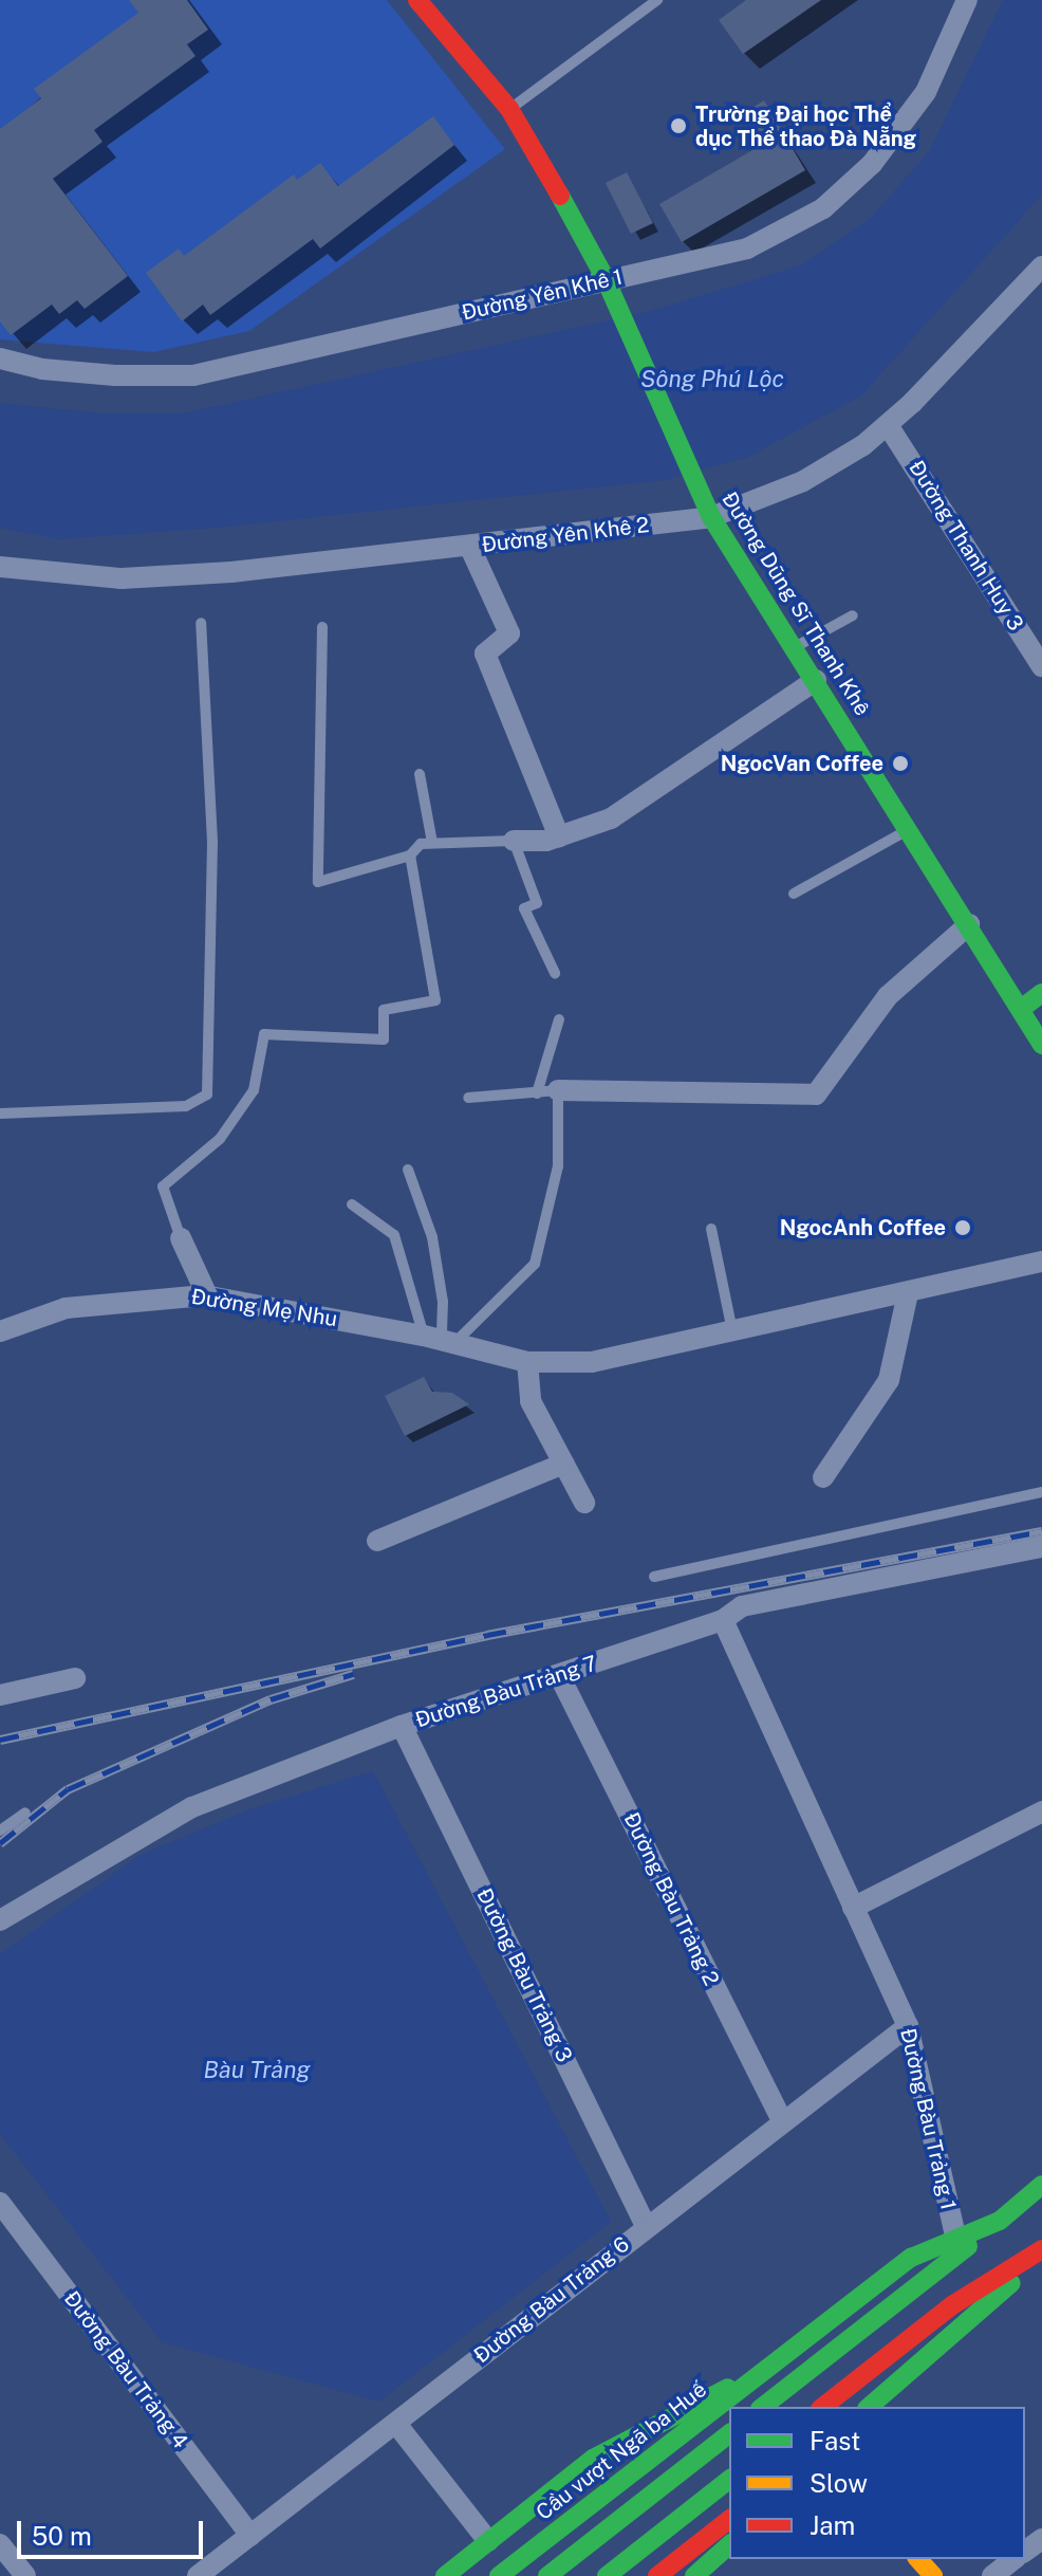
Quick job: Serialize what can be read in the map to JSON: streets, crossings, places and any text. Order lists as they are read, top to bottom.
{
  "streets": {
    "main road": ["Đường Dũng Sĩ Thanh Khê", "Cầu vượt Ngã ba Huế"],
    "street": [
      "Đường Yên Khê 1",
      "Đường Yên Khê 2",
      "Đường Thanh Huy 3",
      "Đường Mẹ Nhu",
      "Đường Bàu Trảng 7",
      "Đường Bàu Trảng 2",
      "Đường Bàu Trảng 3",
      "Đường Bàu Trảng 1",
      "Đường Bàu Trảng 6",
      "Đường Bàu Trảng 4"
    ]
  },
  "crossings": [
    ["Đường Yên Khê 1", "Đường Dũng Sĩ Thanh Khê"],
    ["Đường Yên Khê 2", "Đường Thanh Huy 3"],
    ["Đường Yên Khê 2", "Đường Dũng Sĩ Thanh Khê"],
    ["Đường Bàu Trảng 7", "Đường Bàu Trảng 2"],
    ["Đường Bàu Trảng 7", "Đường Bàu Trảng 3"],
    ["Đường Bàu Trảng 7", "Đường Bàu Trảng 1"],
    ["Đường Bàu Trảng 2", "Đường Bàu Trảng 6"],
    ["Đường Bàu Trảng 3", "Đường Bàu Trảng 6"],
    ["Đường Bàu Trảng 1", "Đường Bàu Trảng 6"],
    ["Đường Bàu Trảng 6", "Đường Bàu Trảng 4"]
  ],
  "water": ["Sông Phú Lộc", "Bàu Trảng"],
  "places": ["Trường Đại học Thể dục Thể thao Đà Nẵng", "NgocVan Coffee", "NgocAnh Coffee"],
  "legend": ["Fast", "Slow", "Jam"],
  "scale_bar": "50 m"
}
